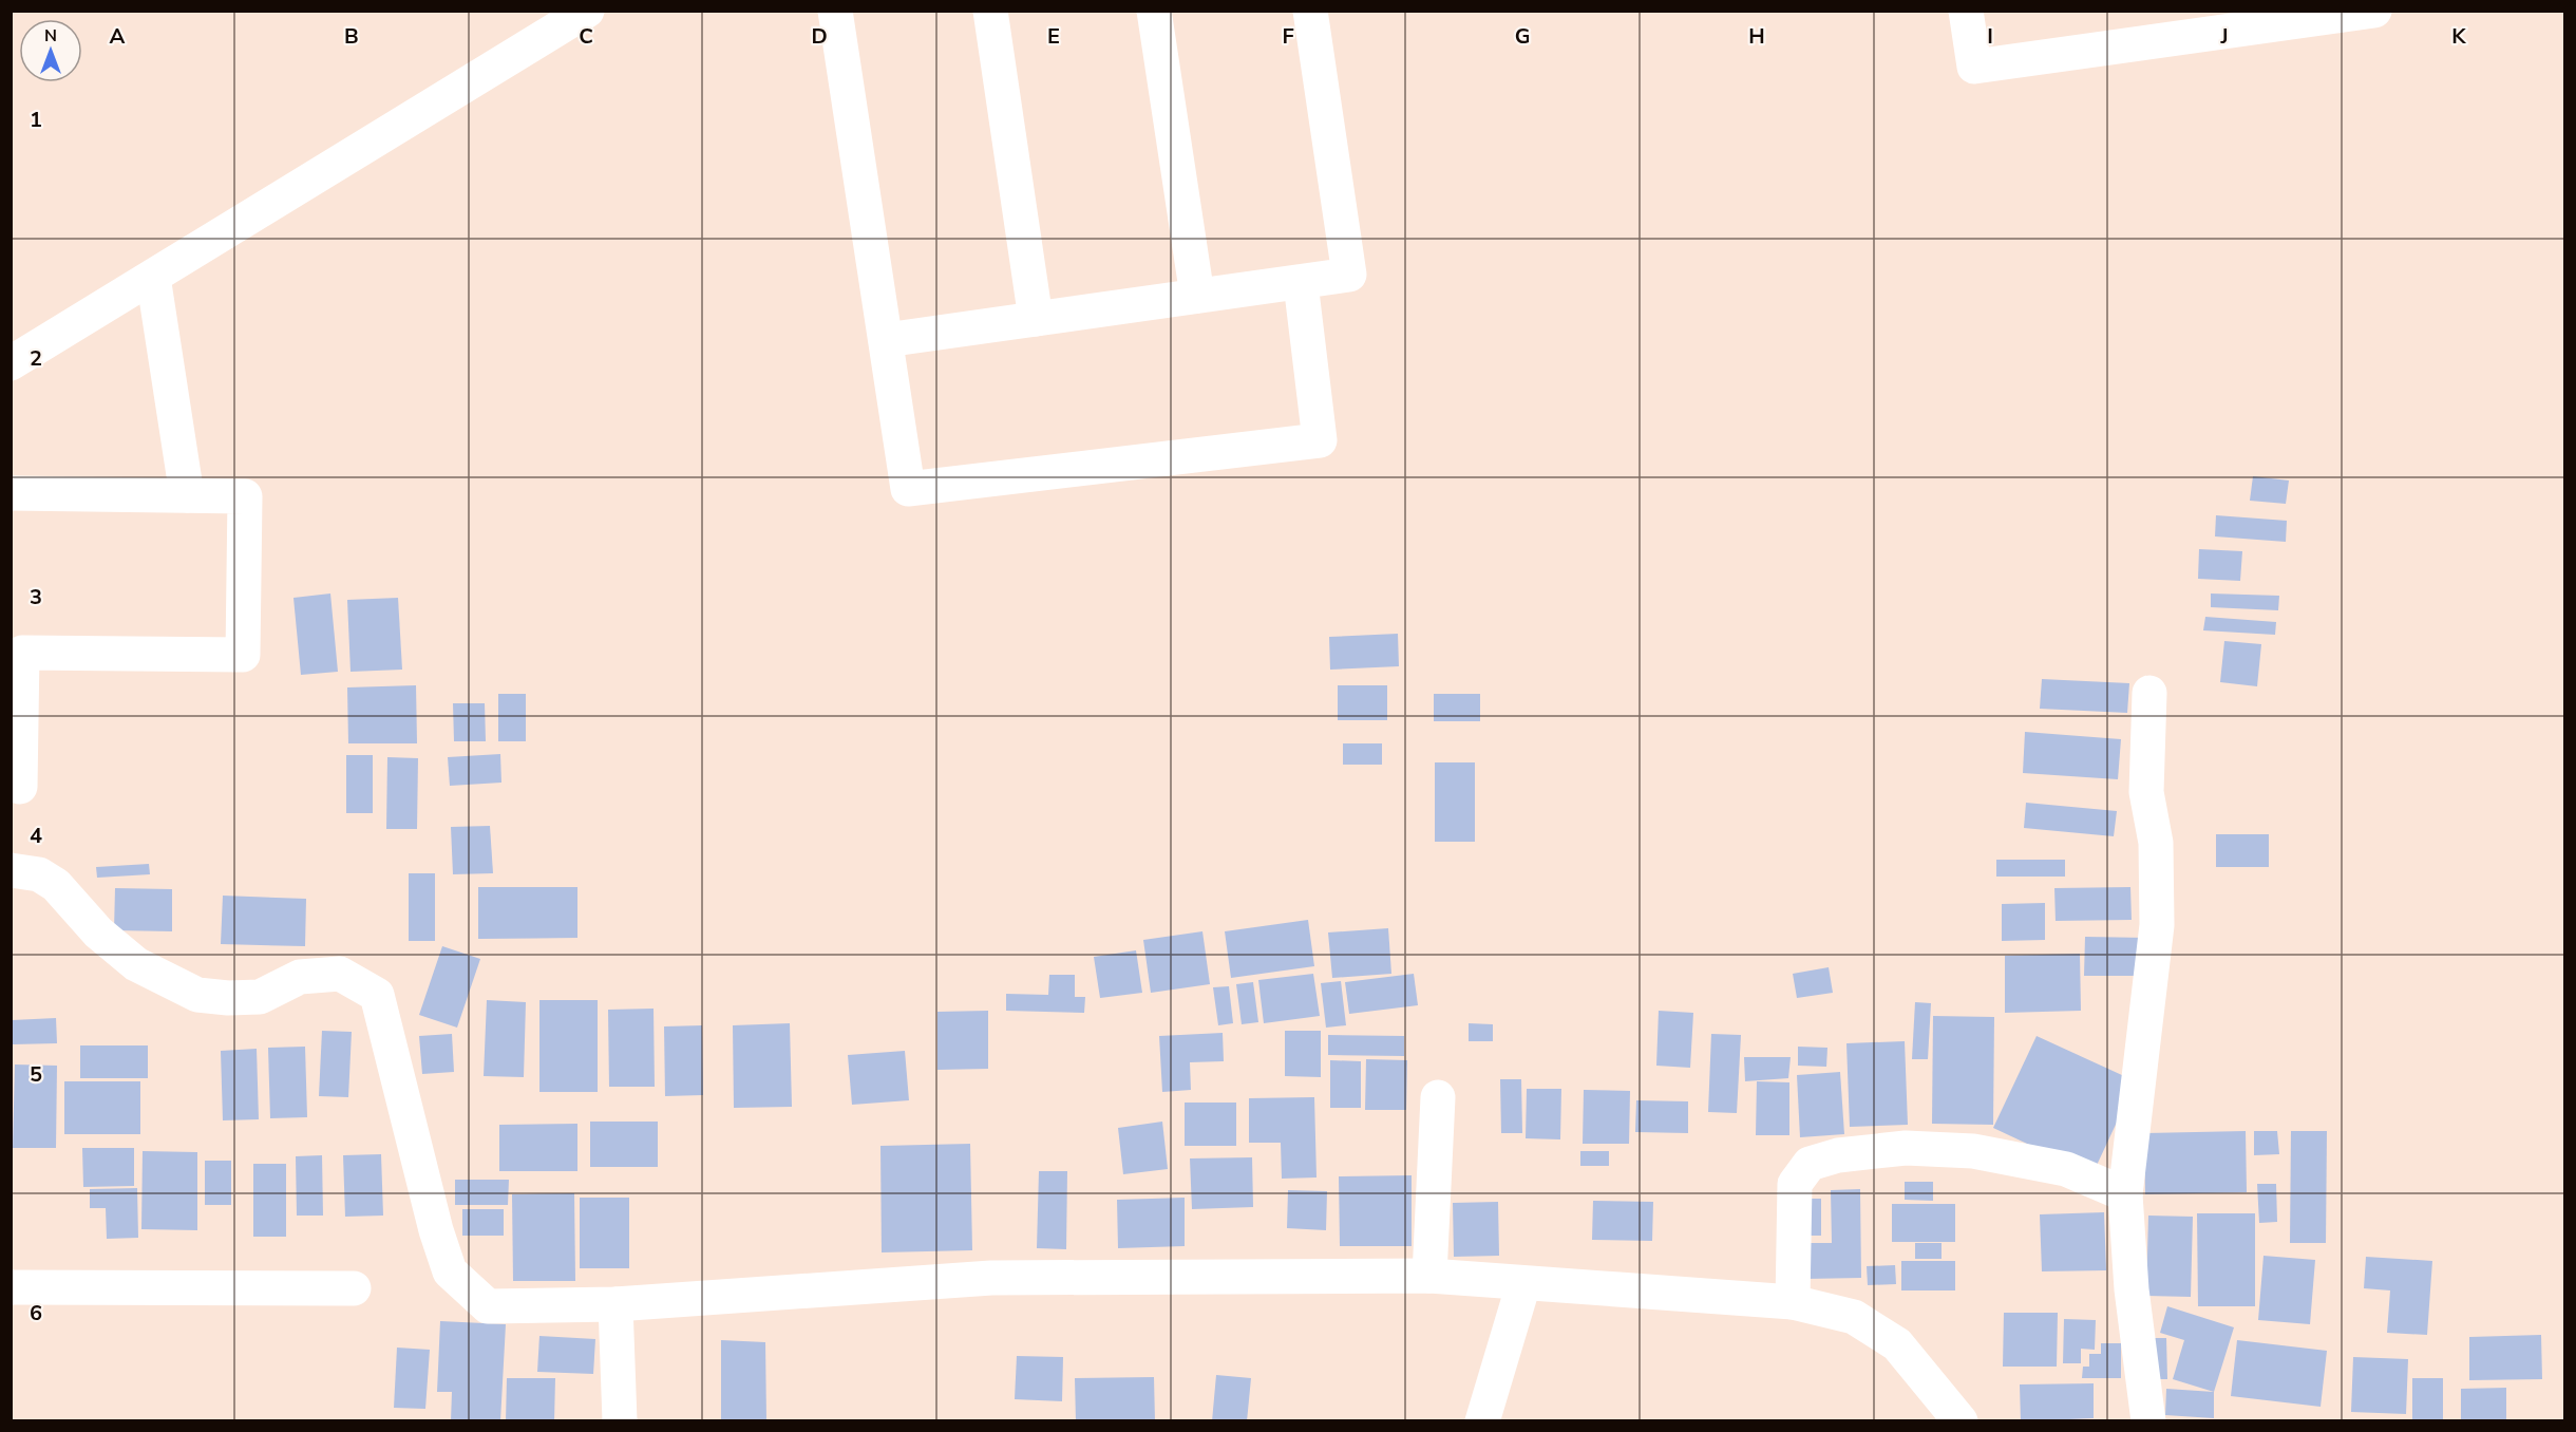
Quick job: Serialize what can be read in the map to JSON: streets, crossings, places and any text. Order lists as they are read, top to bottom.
{
  "north": "top",
  "grid": {
    "columns": [
      "A",
      "B",
      "C",
      "D",
      "E",
      "F",
      "G",
      "H",
      "I",
      "J",
      "K"
    ],
    "rows": [
      "1",
      "2",
      "3",
      "4",
      "5",
      "6"
    ]
  }
}
